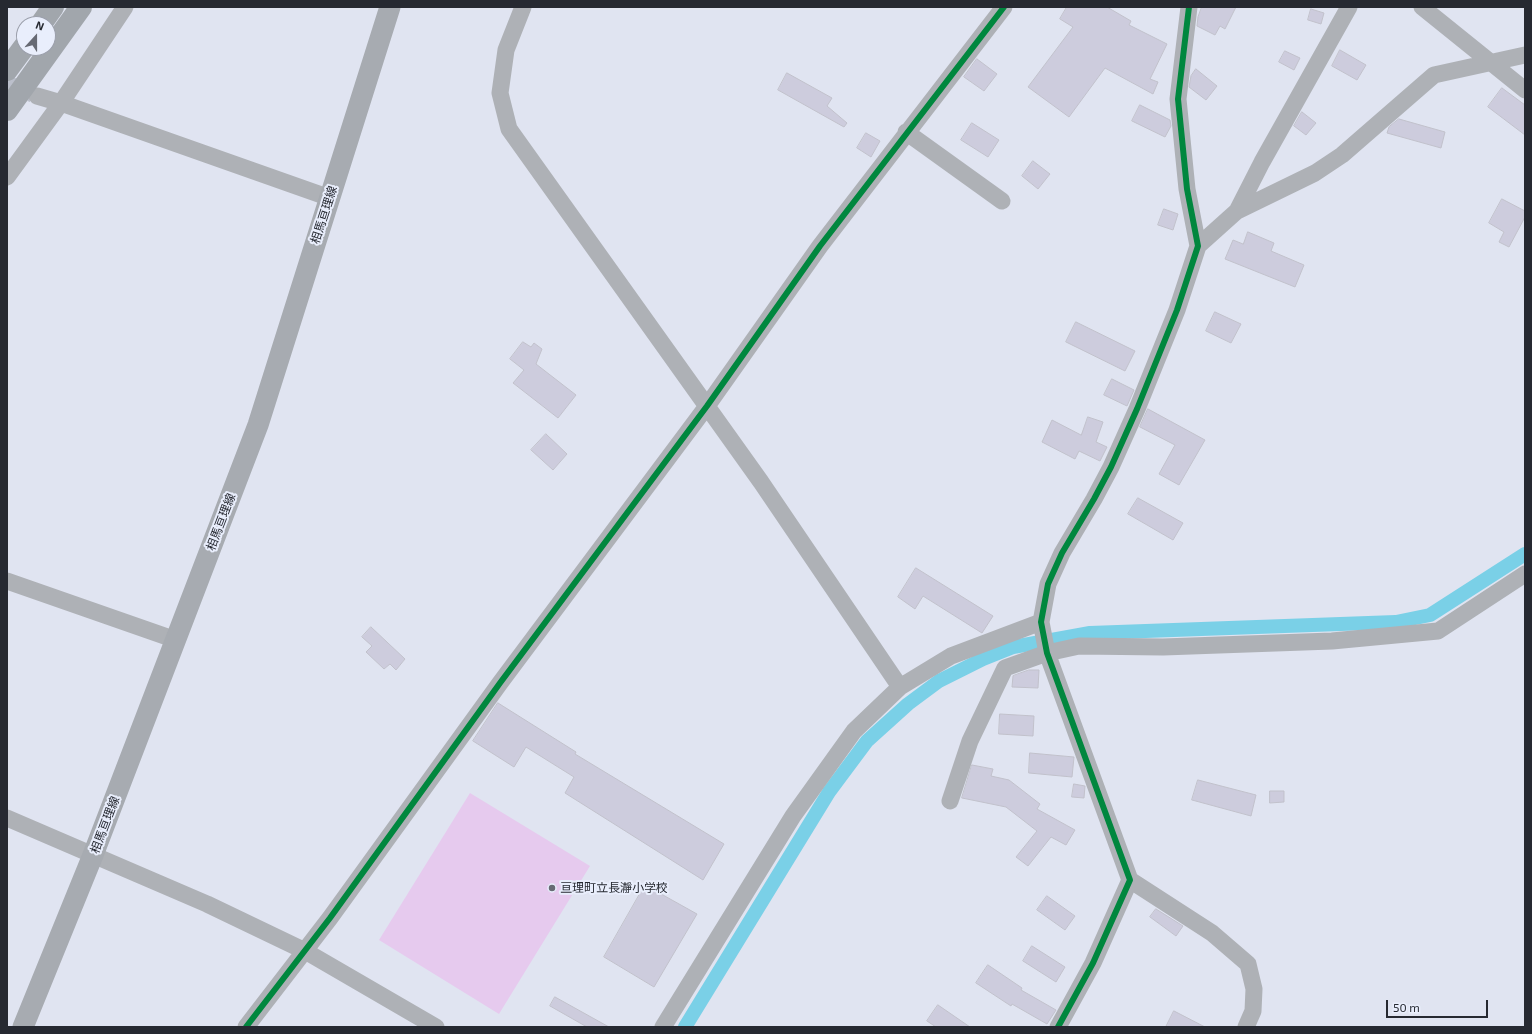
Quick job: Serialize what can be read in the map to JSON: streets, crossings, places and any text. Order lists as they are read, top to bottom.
{
  "streets": {
    "main road": ["相馬亘理線"]
  },
  "places": ["亘理町立長瀞小学校"],
  "scale_bar": "50 m",
  "north": "top"
}
